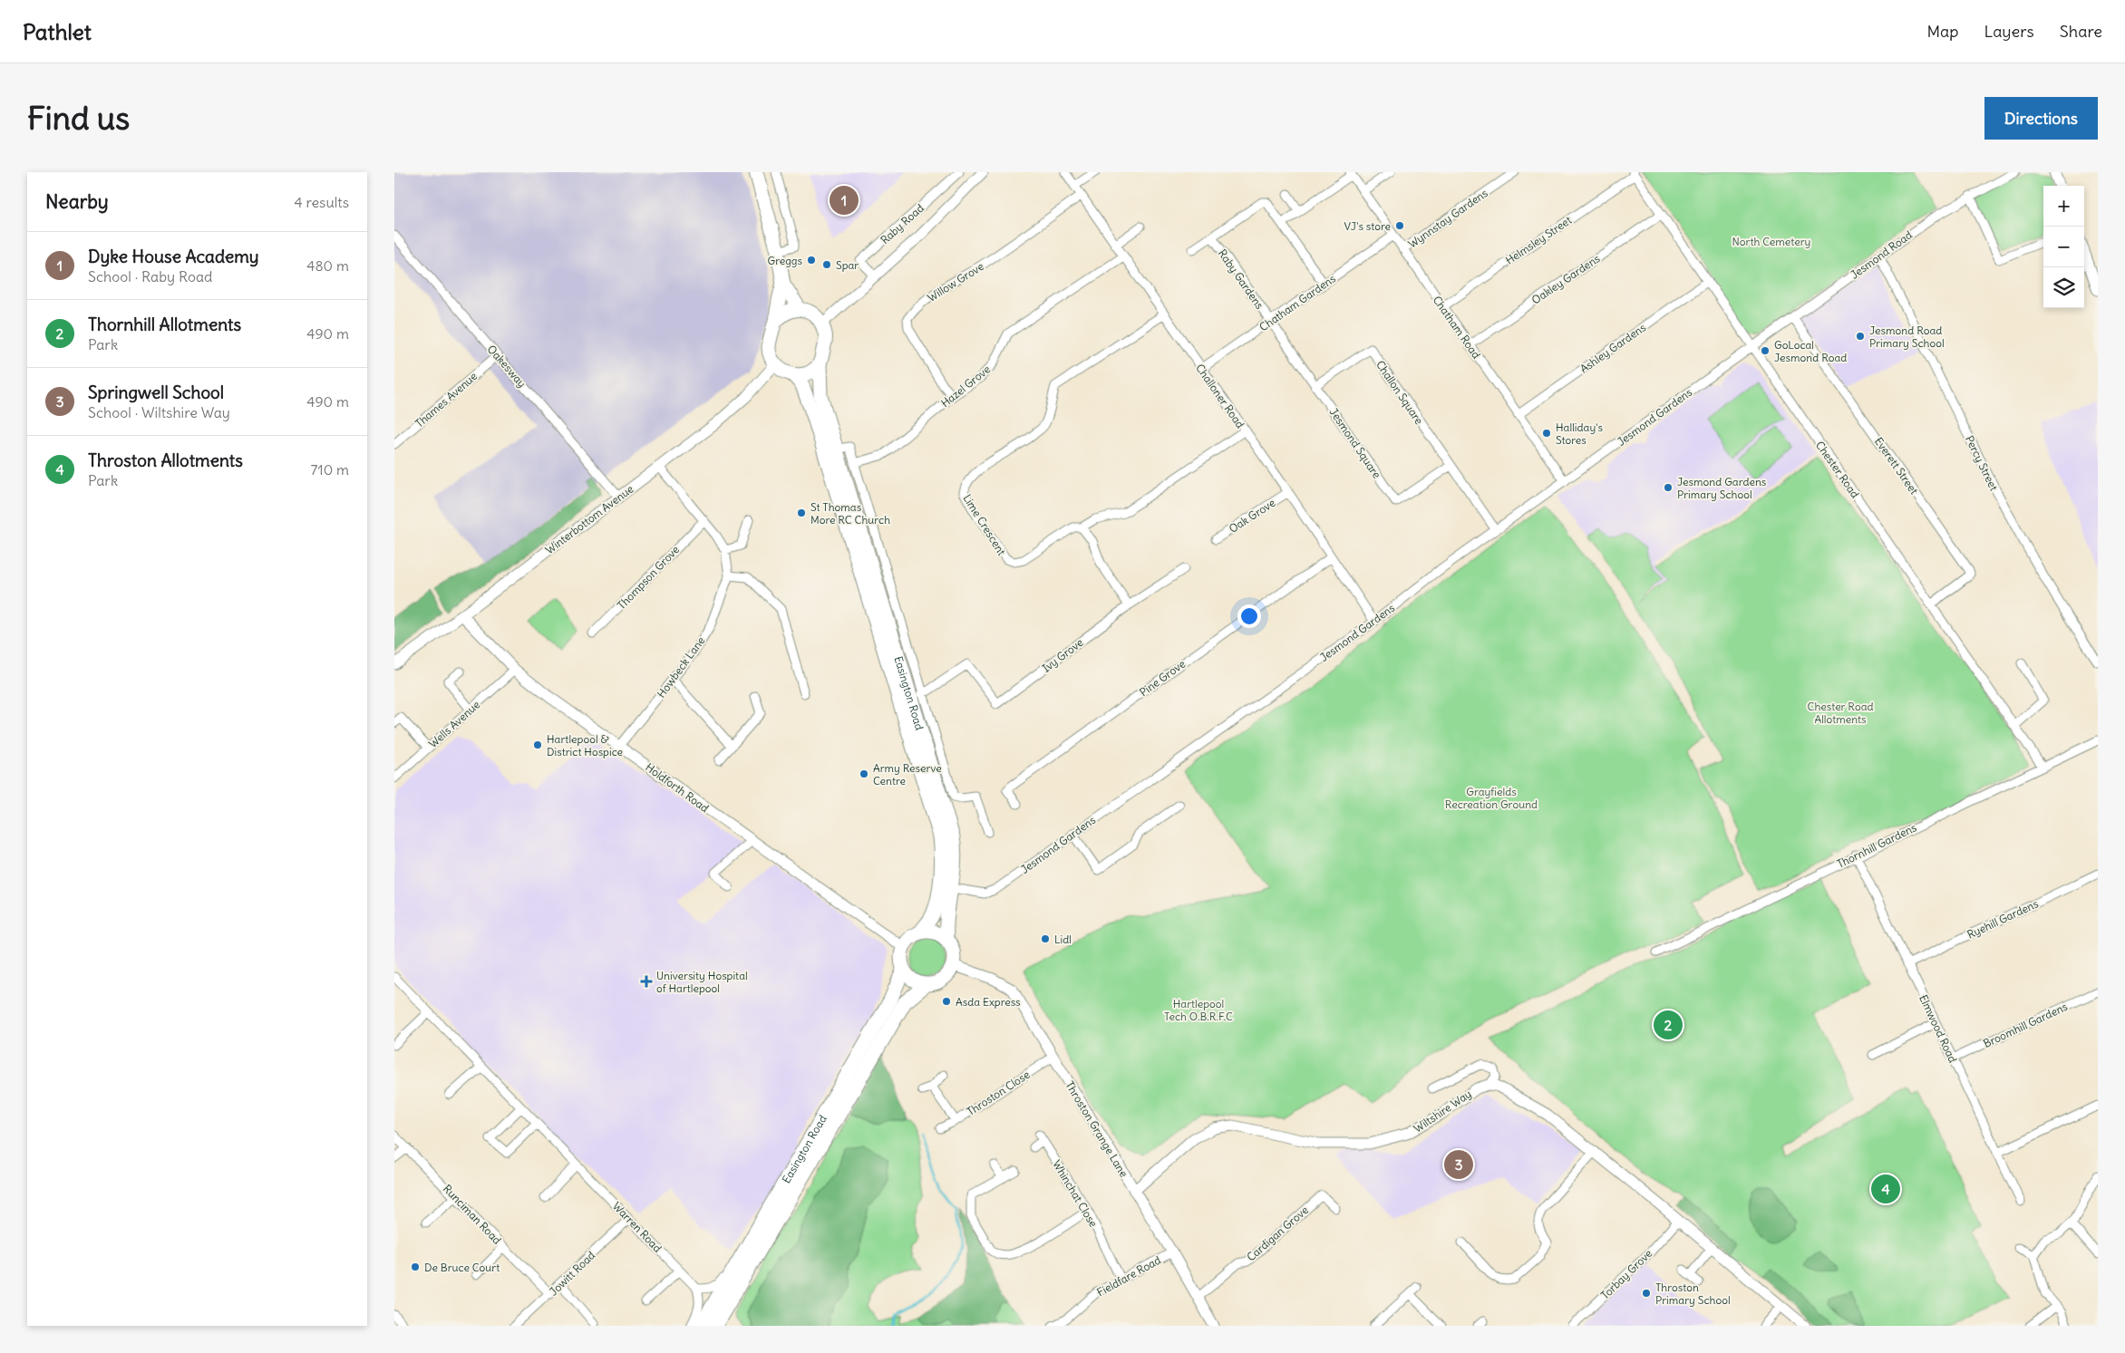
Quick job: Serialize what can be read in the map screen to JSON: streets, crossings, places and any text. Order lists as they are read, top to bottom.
{
  "streets": {
    "highway": ["Easington Road"],
    "street": [
      "Wynnstay Gardens",
      "Raby Road",
      "Helmsley Street",
      "Jesmond Road",
      "Raby Gardens",
      "Oakley Gardens",
      "Willow Grove",
      "Chatham Gardens",
      "Chatham Road",
      "Ashley Gardens",
      "Oakesway",
      "Hazel Grove",
      "Challon Square",
      "Challoner Road",
      "Thames Avenue",
      "Jesmond Gardens",
      "Jesmond Square",
      "Percy Street",
      "Everett Street",
      "Chester Road",
      "Oak Grove",
      "Winterbottom Avenue",
      "Lime Crescent",
      "Thompson Grove",
      "Ivy Grove",
      "Howbeck Lane",
      "Pine Grove",
      "Wells Avenue",
      "Holdforth Road",
      "Thornhill Gardens",
      "Ryehill Gardens",
      "Broomhill Gardens",
      "Elmwood Road",
      "Throston Close",
      "Wiltshire Way",
      "Throston Grange Lane",
      "Whinchat Close",
      "Runciman Road",
      "Warren Road",
      "Cardigan Grove",
      "Jowitt Road",
      "Torbay Grove",
      "Fieldfare Road"
    ]
  },
  "crossings": [
    ["Wynnstay Gardens", "Chatham Road"],
    ["Raby Road", "Winterbottom Avenue"],
    ["Raby Road", "Easington Road"],
    ["Helmsley Street", "Chatham Road"],
    ["Helmsley Street", "Chester Road"],
    ["Jesmond Road", "Jesmond Gardens"],
    ["Jesmond Road", "Percy Street"],
    ["Jesmond Road", "Everett Street"],
    ["Jesmond Road", "Chester Road"],
    ["Raby Gardens", "Chatham Gardens"],
    ["Raby Gardens", "Challon Square"],
    ["Raby Gardens", "Jesmond Square"],
    ["Oakley Gardens", "Chatham Road"],
    ["Oakley Gardens", "Chester Road"],
    ["Willow Grove", "Hazel Grove"],
    ["Willow Grove", "Challoner Road"],
    ["Chatham Gardens", "Chatham Road"],
    ["Chatham Gardens", "Challoner Road"],
    ["Chatham Road", "Ashley Gardens"],
    ["Chatham Road", "Jesmond Gardens"],
    ["Ashley Gardens", "Chester Road"],
    ["Oakesway", "Thames Avenue"],
    ["Oakesway", "Winterbottom Avenue"],
    ["Hazel Grove", "Challoner Road"],
    ["Hazel Grove", "Easington Road"],
    ["Challon Square", "Jesmond Gardens"],
    ["Challon Square", "Jesmond Square"],
    ["Challoner Road", "Jesmond Gardens"],
    ["Challoner Road", "Oak Grove"],
    ["Challoner Road", "Lime Crescent"],
    ["Challoner Road", "Pine Grove"],
    ["Jesmond Gardens", "Chester Road"],
    ["Jesmond Gardens", "Easington Road"],
    ["Everett Street", "Chester Road"],
    ["Chester Road", "Thornhill Gardens"],
    ["Winterbottom Avenue", "Howbeck Lane"],
    ["Winterbottom Avenue", "Easington Road"],
    ["Winterbottom Avenue", "Holdforth Road"],
    ["Thompson Grove", "Howbeck Lane"],
    ["Ivy Grove", "Easington Road"],
    ["Howbeck Lane", "Holdforth Road"],
    ["Easington Road", "Holdforth Road"],
    ["Easington Road", "Throston Grange Lane"],
    ["Wells Avenue", "Holdforth Road"],
    ["Holdforth Road", "Throston Grange Lane"],
    ["Thornhill Gardens", "Elmwood Road"],
    ["Ryehill Gardens", "Elmwood Road"],
    ["Broomhill Gardens", "Elmwood Road"],
    ["Throston Close", "Throston Grange Lane"],
    ["Wiltshire Way", "Throston Grange Lane"],
    ["Throston Grange Lane", "Cardigan Grove"],
    ["Throston Grange Lane", "Fieldfare Road"],
    ["Whinchat Close", "Fieldfare Road"],
    ["Runciman Road", "Jowitt Road"],
    ["Warren Road", "Jowitt Road"]
  ],
  "parks": [
    "North Cemetery",
    "Chester Road Allotments",
    "Grayfields Recreation Ground",
    "Hartlepool Tech O.B.R.F.C"
  ],
  "places": {
    "other": [
      "VJ's store",
      "Greggs",
      "Spar",
      "Jesmond Road Primary School",
      "GoLocal Jesmond Road",
      "Halliday's Stores",
      "Jesmond Gardens Primary School",
      "St Thomas More RC Church",
      "Hartlepool & District Hospice",
      "Army Reserve Centre",
      "Lidl",
      "Asda Express",
      "De Bruce Court",
      "Throston Primary School"
    ],
    "health": ["University Hospital of Hartlepool"]
  },
  "page": {
    "header": "Pathlet",
    "nav": ["Map", "Layers", "Share"],
    "buttons": "Directions",
    "title": "Find us",
    "heading": ["Nearby", "4 results"],
    "pins": [
      "1",
      "2",
      "3",
      "4"
    ],
    "map_buttons": ["+", "−"],
    "list": [
      {
        "mark": "1",
        "name": "Dyke House Academy",
        "note": "School · Raby Road",
        "value": "480 m"
      },
      {
        "mark": "2",
        "name": "Thornhill Allotments",
        "note": "Park",
        "value": "490 m"
      },
      {
        "mark": "3",
        "name": "Springwell School",
        "note": "School · Wiltshire Way",
        "value": "490 m"
      },
      {
        "mark": "4",
        "name": "Throston Allotments",
        "note": "Park",
        "value": "710 m"
      }
    ]
  }
}
